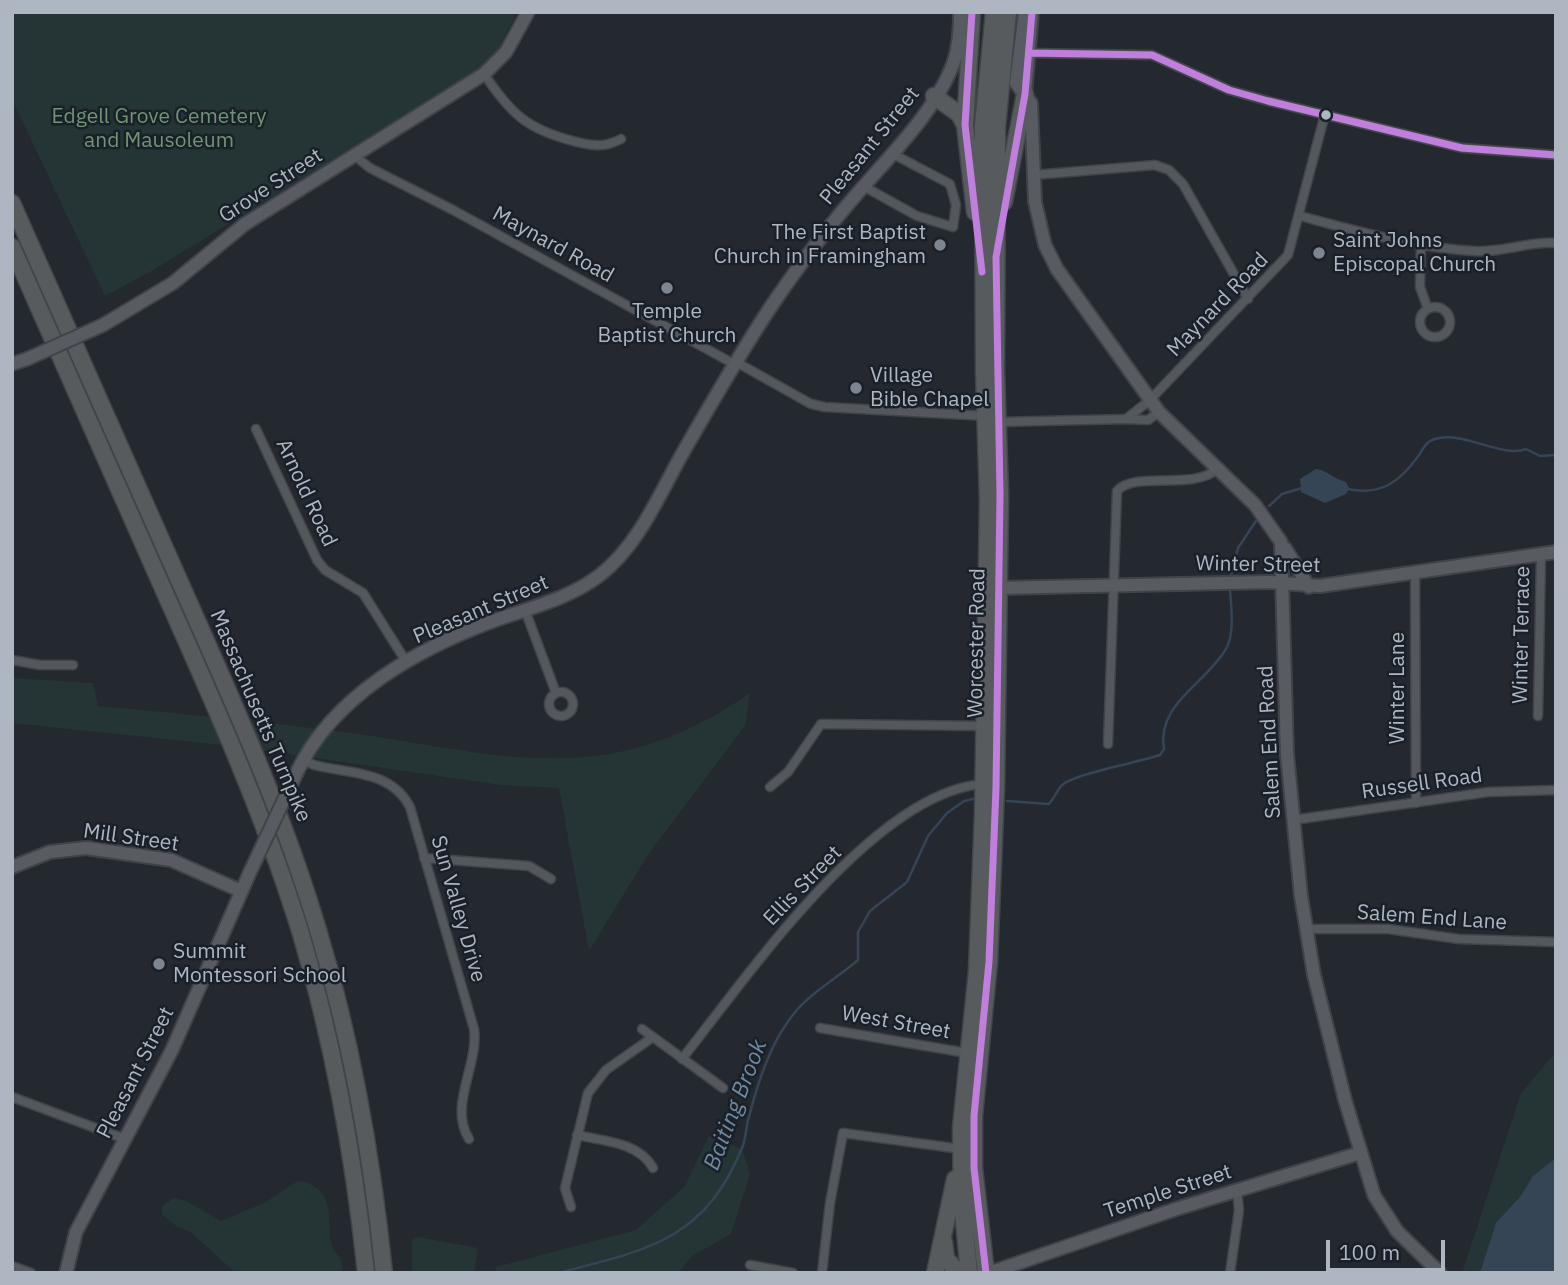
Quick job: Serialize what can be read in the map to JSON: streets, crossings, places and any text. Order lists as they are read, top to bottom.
{
  "streets": {
    "highway": ["Worcester Road", "Massachusetts Turnpike"],
    "street": [
      "Pleasant Street",
      "Grove Street",
      "Maynard Road",
      "Arnold Road",
      "Winter Street",
      "Winter Terrace",
      "Winter Lane",
      "Salem End Road",
      "Russell Road",
      "Mill Street",
      "Ellis Street",
      "Sun Valley Drive",
      "Salem End Lane",
      "West Street",
      "Temple Street"
    ]
  },
  "crossings": [
    ["Pleasant Street", "Maynard Road"],
    ["Pleasant Street", "Arnold Road"],
    ["Pleasant Street", "Mill Street"],
    ["Pleasant Street", "Sun Valley Drive"],
    ["Grove Street", "Maynard Road"],
    ["Maynard Road", "Worcester Road"],
    ["Maynard Road", "Salem End Road"],
    ["Winter Street", "Winter Terrace"],
    ["Winter Street", "Worcester Road"],
    ["Winter Street", "Winter Lane"],
    ["Winter Street", "Salem End Road"],
    ["Worcester Road", "Ellis Street"],
    ["Worcester Road", "West Street"],
    ["Worcester Road", "Temple Street"],
    ["Winter Lane", "Russell Road"],
    ["Salem End Road", "Russell Road"],
    ["Salem End Road", "Salem End Lane"],
    ["Salem End Road", "Temple Street"]
  ],
  "water": ["Baiting Brook"],
  "parks": ["Edgell Grove Cemetery and Mausoleum"],
  "places": [
    "The First Baptist Church in Framingham",
    "Saint Johns Episcopal Church",
    "Temple Baptist Church",
    "Village Bible Chapel",
    "Summit Montessori School"
  ],
  "scale_bar": "100 m"
}
